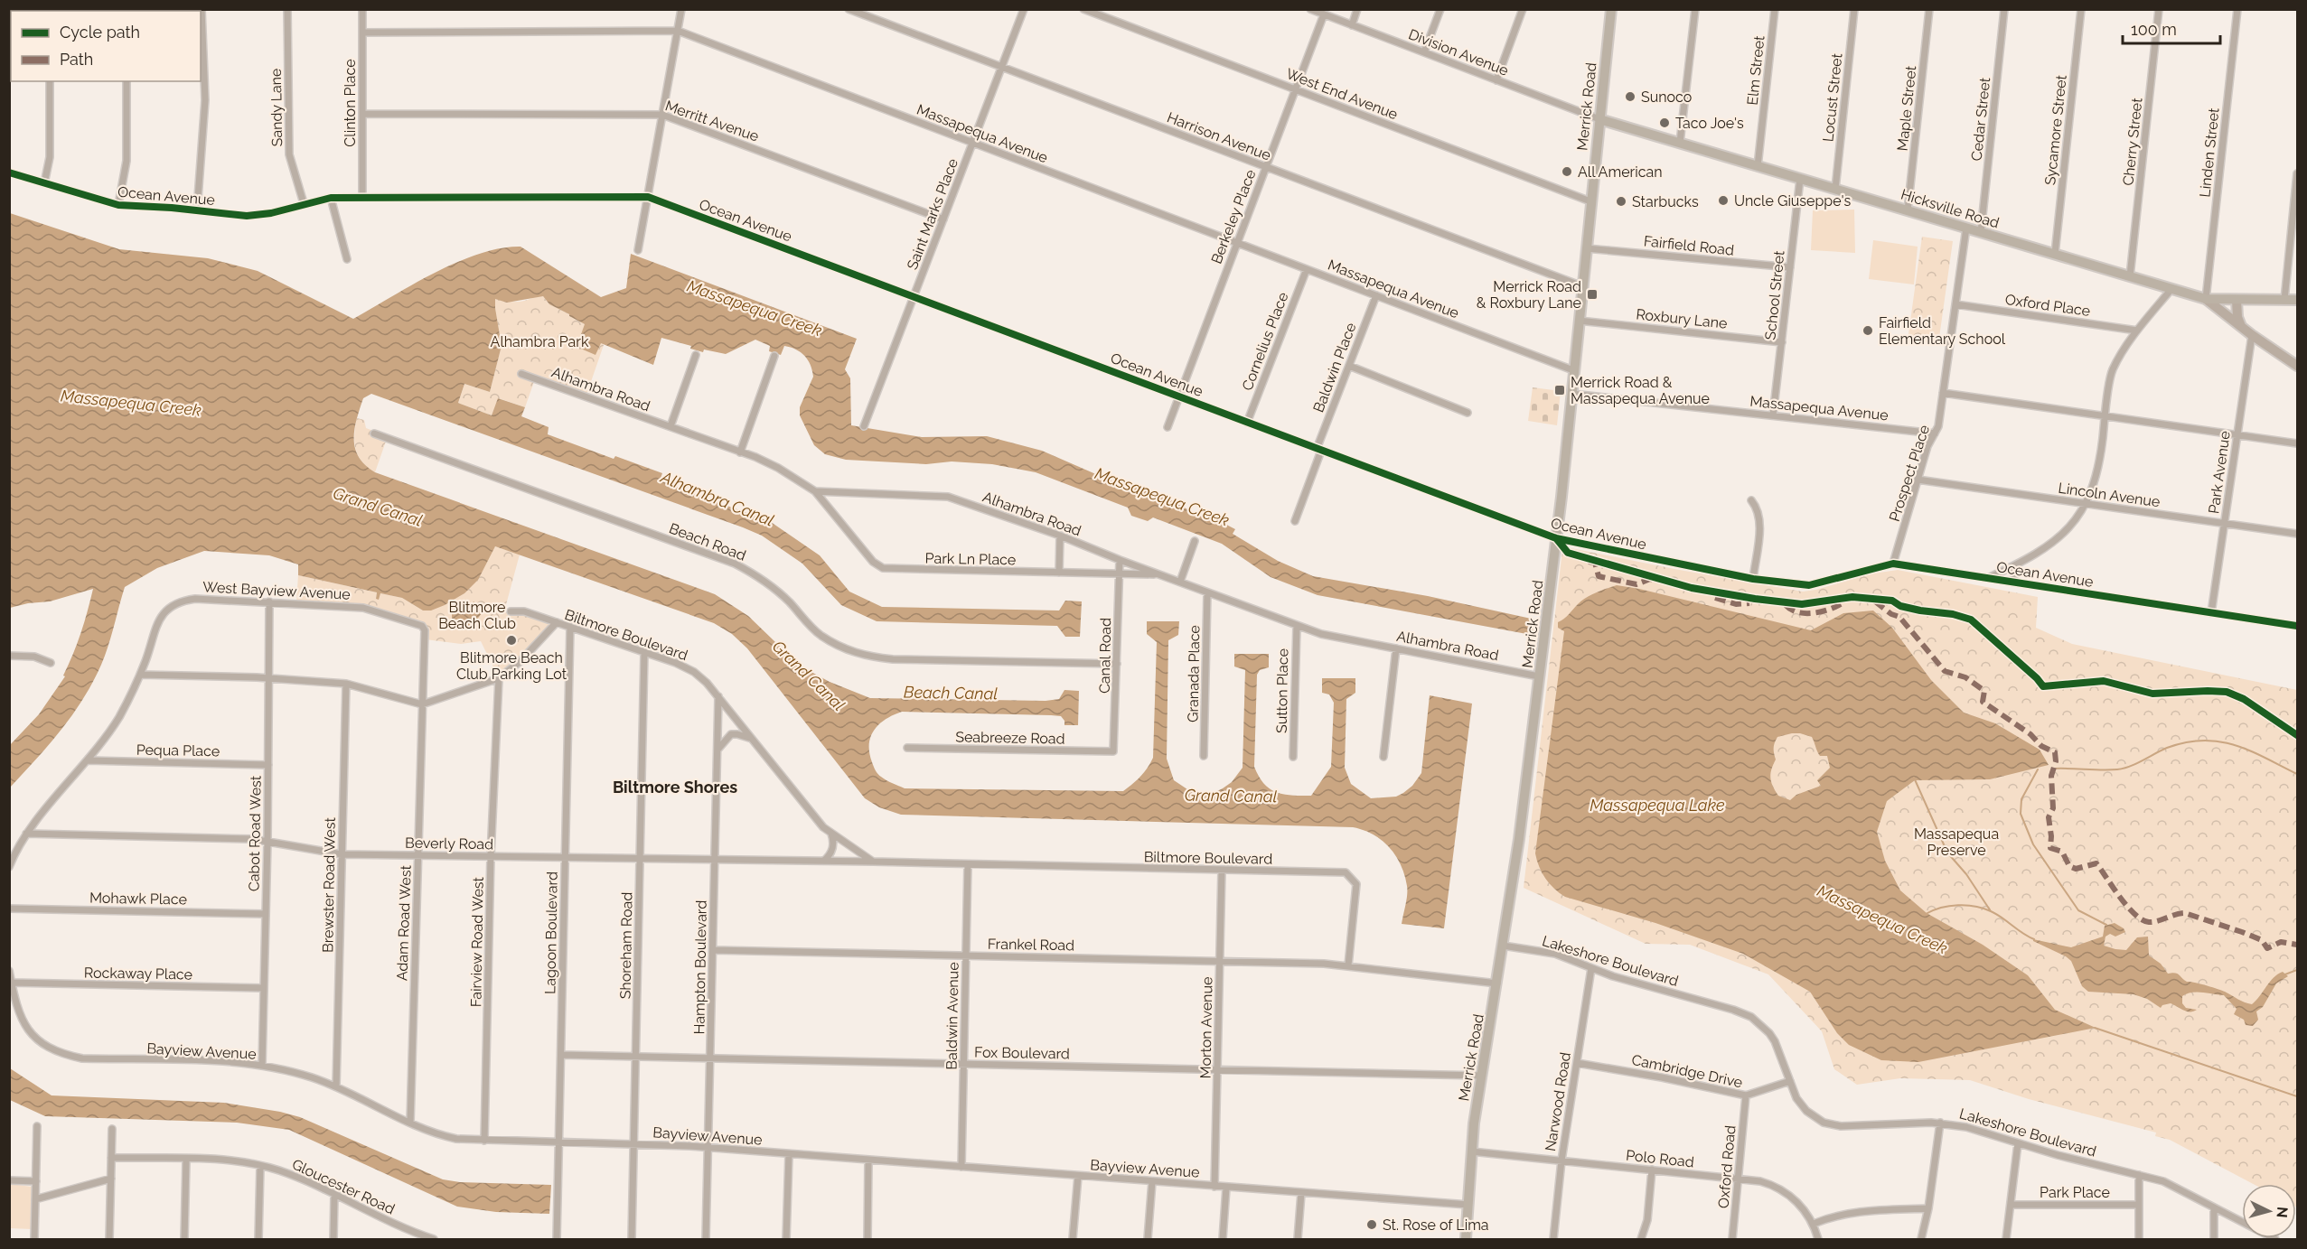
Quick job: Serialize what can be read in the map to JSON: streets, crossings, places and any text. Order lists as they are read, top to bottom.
{
  "streets": {
    "main road": ["Merrick Road", "Hicksville Road"],
    "street": [
      "Division Avenue",
      "Elm Street",
      "West End Avenue",
      "Locust Street",
      "Clinton Place",
      "Sandy Lane",
      "Maple Street",
      "Cedar Street",
      "Merritt Avenue",
      "Sycamore Street",
      "Massapequa Avenue",
      "Harrison Avenue",
      "Cherry Street",
      "Linden Street",
      "Ocean Avenue",
      "Saint Marks Place",
      "Berkeley Place",
      "Fairfield Road",
      "School Street",
      "Oxford Place",
      "Roxbury Lane",
      "Cornelius Place",
      "Baldwin Place",
      "Alhambra Road",
      "Park Avenue",
      "Prospect Place",
      "Lincoln Avenue",
      "Beach Road",
      "Park Ln Place",
      "West Bayview Avenue",
      "Biltmore Boulevard",
      "Canal Road",
      "Granada Place",
      "Sutton Place",
      "Seabreeze Road",
      "Pequa Place",
      "Cabot Road West",
      "Beverly Road",
      "Brewster Road West",
      "Mohawk Place",
      "Adam Road West",
      "Lagoon Boulevard",
      "Fairview Road West",
      "Frankel Road",
      "Shoreham Road",
      "Lakeshore Boulevard",
      "Hampton Boulevard",
      "Rockaway Place",
      "Baldwin Avenue",
      "Morton Avenue",
      "Bayview Avenue",
      "Fox Boulevard",
      "Cambridge Drive",
      "Narwood Road",
      "Polo Road",
      "Oxford Road",
      "Gloucester Road",
      "Park Place"
    ]
  },
  "crossings": [
    ["Division Avenue", "Merrick Road"],
    ["Division Avenue", "Hicksville Road"],
    ["Division Avenue", "Berkeley Place"],
    ["Elm Street", "Hicksville Road"],
    ["West End Avenue", "Merrick Road"],
    ["West End Avenue", "Berkeley Place"],
    ["Locust Street", "Hicksville Road"],
    ["Clinton Place", "Merritt Avenue"],
    ["Clinton Place", "Massapequa Avenue"],
    ["Clinton Place", "Ocean Avenue"],
    ["Merrick Road", "Massapequa Avenue"],
    ["Merrick Road", "Harrison Avenue"],
    ["Merrick Road", "Ocean Avenue"],
    ["Merrick Road", "Hicksville Road"],
    ["Merrick Road", "Fairfield Road"],
    ["Merrick Road", "Roxbury Lane"],
    ["Merrick Road", "Alhambra Road"],
    ["Merrick Road", "Lakeshore Boulevard"],
    ["Merrick Road", "Bayview Avenue"],
    ["Merrick Road", "Fox Boulevard"],
    ["Merrick Road", "Polo Road"],
    ["Sandy Lane", "Ocean Avenue"],
    ["Maple Street", "Hicksville Road"],
    ["Cedar Street", "Hicksville Road"],
    ["Merritt Avenue", "Saint Marks Place"],
    ["Sycamore Street", "Hicksville Road"],
    ["Massapequa Avenue", "Saint Marks Place"],
    ["Massapequa Avenue", "Berkeley Place"],
    ["Massapequa Avenue", "School Street"],
    ["Massapequa Avenue", "Cornelius Place"],
    ["Massapequa Avenue", "Baldwin Place"],
    ["Massapequa Avenue", "Prospect Place"],
    ["Harrison Avenue", "Saint Marks Place"],
    ["Harrison Avenue", "Berkeley Place"],
    ["Cherry Street", "Hicksville Road"],
    ["Linden Street", "Hicksville Road"],
    ["Ocean Avenue", "Saint Marks Place"],
    ["Ocean Avenue", "Berkeley Place"],
    ["Ocean Avenue", "Cornelius Place"],
    ["Ocean Avenue", "Baldwin Place"],
    ["Ocean Avenue", "Park Avenue"],
    ["Ocean Avenue", "Prospect Place"],
    ["Hicksville Road", "School Street"],
    ["Hicksville Road", "Prospect Place"],
    ["Fairfield Road", "School Street"],
    ["School Street", "Roxbury Lane"],
    ["Oxford Place", "Prospect Place"],
    ["Alhambra Road", "Park Ln Place"],
    ["Alhambra Road", "Canal Road"],
    ["Alhambra Road", "Granada Place"],
    ["Alhambra Road", "Sutton Place"],
    ["Park Avenue", "Lincoln Avenue"],
    ["Prospect Place", "Lincoln Avenue"],
    ["Beach Road", "Canal Road"],
    ["Park Ln Place", "Canal Road"],
    ["West Bayview Avenue", "Cabot Road West"],
    ["West Bayview Avenue", "Adam Road West"],
    ["Biltmore Boulevard", "Beverly Road"],
    ["Biltmore Boulevard", "Adam Road West"],
    ["Biltmore Boulevard", "Lagoon Boulevard"],
    ["Biltmore Boulevard", "Fairview Road West"],
    ["Biltmore Boulevard", "Frankel Road"],
    ["Biltmore Boulevard", "Shoreham Road"],
    ["Biltmore Boulevard", "Hampton Boulevard"],
    ["Biltmore Boulevard", "Baldwin Avenue"],
    ["Biltmore Boulevard", "Morton Avenue"],
    ["Canal Road", "Seabreeze Road"],
    ["Pequa Place", "Cabot Road West"],
    ["Cabot Road West", "Beverly Road"],
    ["Cabot Road West", "Mohawk Place"],
    ["Cabot Road West", "Rockaway Place"],
    ["Cabot Road West", "Bayview Avenue"],
    ["Beverly Road", "Brewster Road West"],
    ["Beverly Road", "Adam Road West"],
    ["Beverly Road", "Lagoon Boulevard"],
    ["Beverly Road", "Fairview Road West"],
    ["Beverly Road", "Shoreham Road"],
    ["Beverly Road", "Hampton Boulevard"],
    ["Brewster Road West", "Bayview Avenue"],
    ["Adam Road West", "Bayview Avenue"],
    ["Lagoon Boulevard", "Bayview Avenue"],
    ["Lagoon Boulevard", "Fox Boulevard"],
    ["Fairview Road West", "Bayview Avenue"],
    ["Frankel Road", "Hampton Boulevard"],
    ["Frankel Road", "Baldwin Avenue"],
    ["Frankel Road", "Morton Avenue"],
    ["Shoreham Road", "Bayview Avenue"],
    ["Shoreham Road", "Fox Boulevard"],
    ["Lakeshore Boulevard", "Cambridge Drive"],
    ["Lakeshore Boulevard", "Narwood Road"],
    ["Hampton Boulevard", "Bayview Avenue"],
    ["Hampton Boulevard", "Fox Boulevard"],
    ["Rockaway Place", "Bayview Avenue"],
    ["Baldwin Avenue", "Bayview Avenue"],
    ["Baldwin Avenue", "Fox Boulevard"],
    ["Morton Avenue", "Bayview Avenue"],
    ["Morton Avenue", "Fox Boulevard"],
    ["Cambridge Drive", "Narwood Road"],
    ["Cambridge Drive", "Oxford Road"],
    ["Narwood Road", "Polo Road"],
    ["Polo Road", "Oxford Road"]
  ],
  "districts": ["Biltmore Shores"],
  "water": [
    "Massapequa Creek",
    "Alhambra Canal",
    "Grand Canal",
    "Beach Canal",
    "Massapequa Lake"
  ],
  "parks": ["Alhambra Park", "Blitmore Beach Club", "Massapequa Preserve"],
  "places": {
    "other": [
      "Sunoco",
      "Taco Joe's",
      "All American",
      "Uncle Giuseppe's",
      "Starbucks",
      "Fairfield Elementary School",
      "Blitmore Beach Club Parking Lot",
      "St. Rose of Lima"
    ],
    "transit": ["Merrick Road & Roxbury Lane", "Merrick Road & Massapequa Avenue"]
  },
  "legend": ["Cycle path", "Path"],
  "scale_bar": "100 m",
  "north": "right"
}
